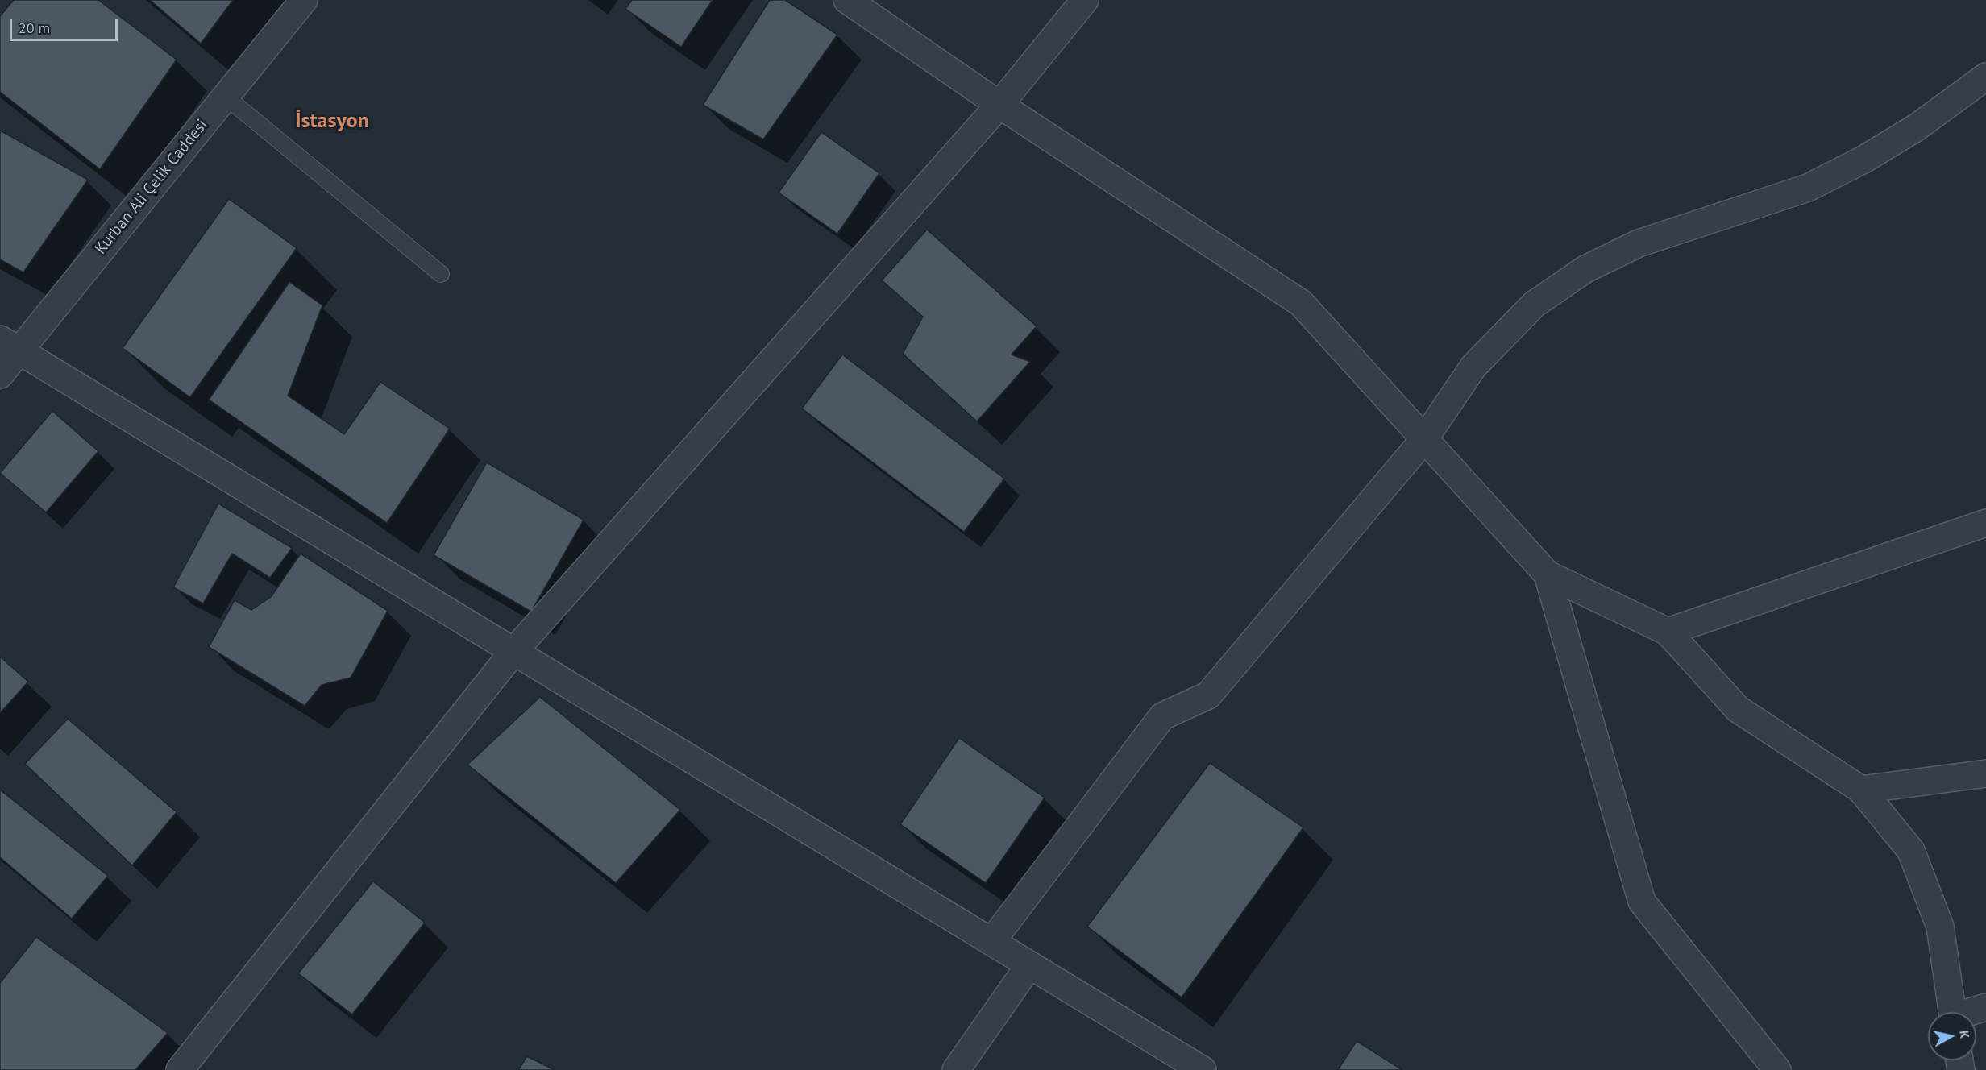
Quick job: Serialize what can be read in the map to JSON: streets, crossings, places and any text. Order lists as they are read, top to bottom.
{
  "streets": {
    "street": ["Kurban Ali Çelik Caddesi"]
  },
  "districts": ["İstasyon"],
  "scale_bar": "20 m",
  "north": "right"
}
